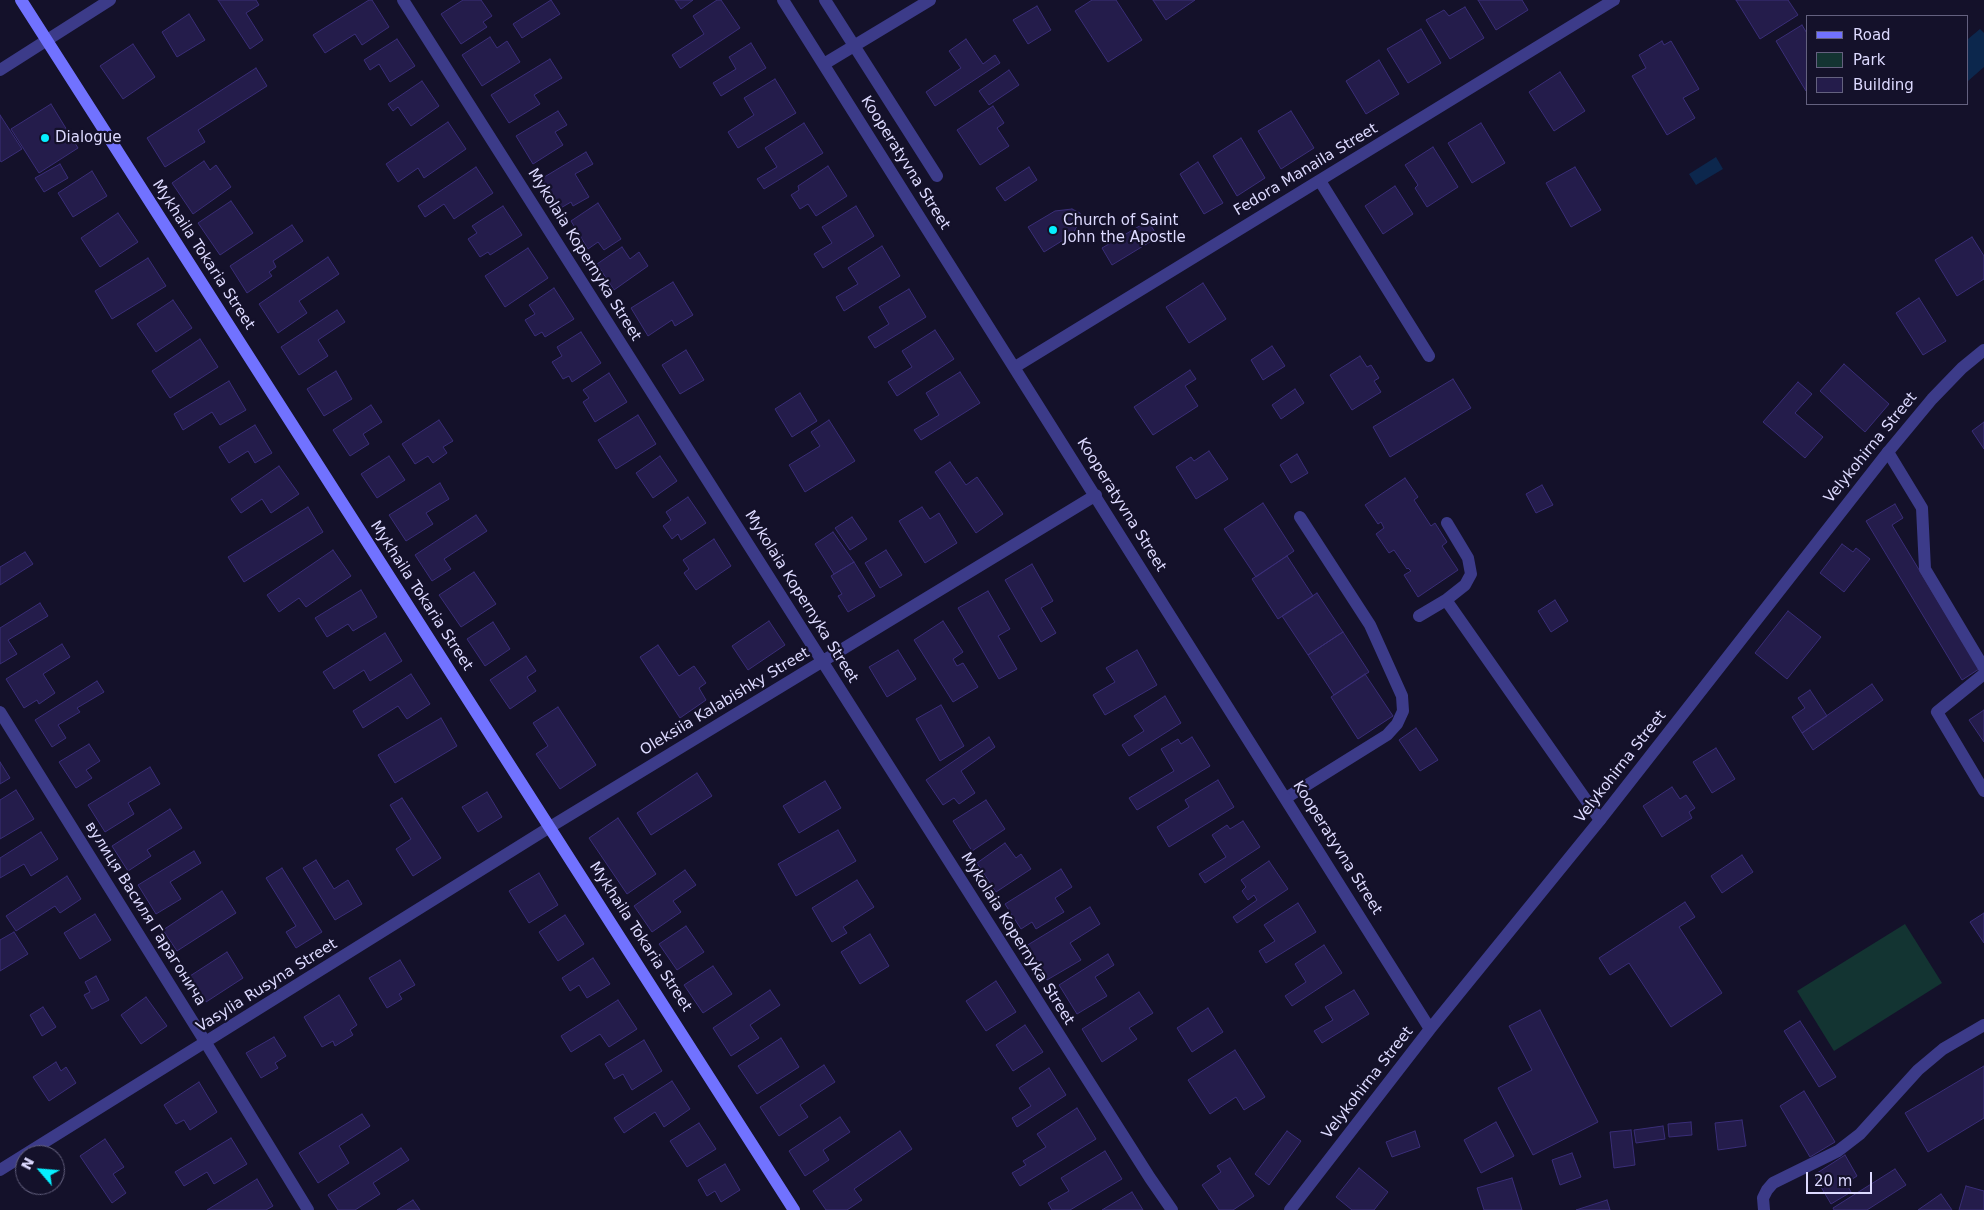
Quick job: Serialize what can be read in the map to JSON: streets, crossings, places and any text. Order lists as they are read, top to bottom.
{
  "streets": {
    "street": [
      "Kooperatyvna Street",
      "Fedora Manaila Street",
      "Mykhaila Tokaria Street",
      "Mykolaia Kopernyka Street",
      "Velykohirna Street",
      "Oleksiia Kalabishky Street",
      "вулиця Василя Гарагонича",
      "Vasylia Rusyna Street"
    ]
  },
  "crossings": [
    ["Kooperatyvna Street", "Fedora Manaila Street"],
    ["Kooperatyvna Street", "Velykohirna Street"],
    ["Kooperatyvna Street", "Oleksiia Kalabishky Street"],
    ["Mykhaila Tokaria Street", "Oleksiia Kalabishky Street"],
    ["Mykhaila Tokaria Street", "Vasylia Rusyna Street"],
    ["Mykolaia Kopernyka Street", "Oleksiia Kalabishky Street"],
    ["Oleksiia Kalabishky Street", "Vasylia Rusyna Street"],
    ["вулиця Василя Гарагонича", "Vasylia Rusyna Street"]
  ],
  "places": ["Dialogue", "Church of Saint John the Apostle"],
  "legend": ["Road", "Park", "Building"],
  "scale_bar": "20 m",
  "north": "top left"
}
